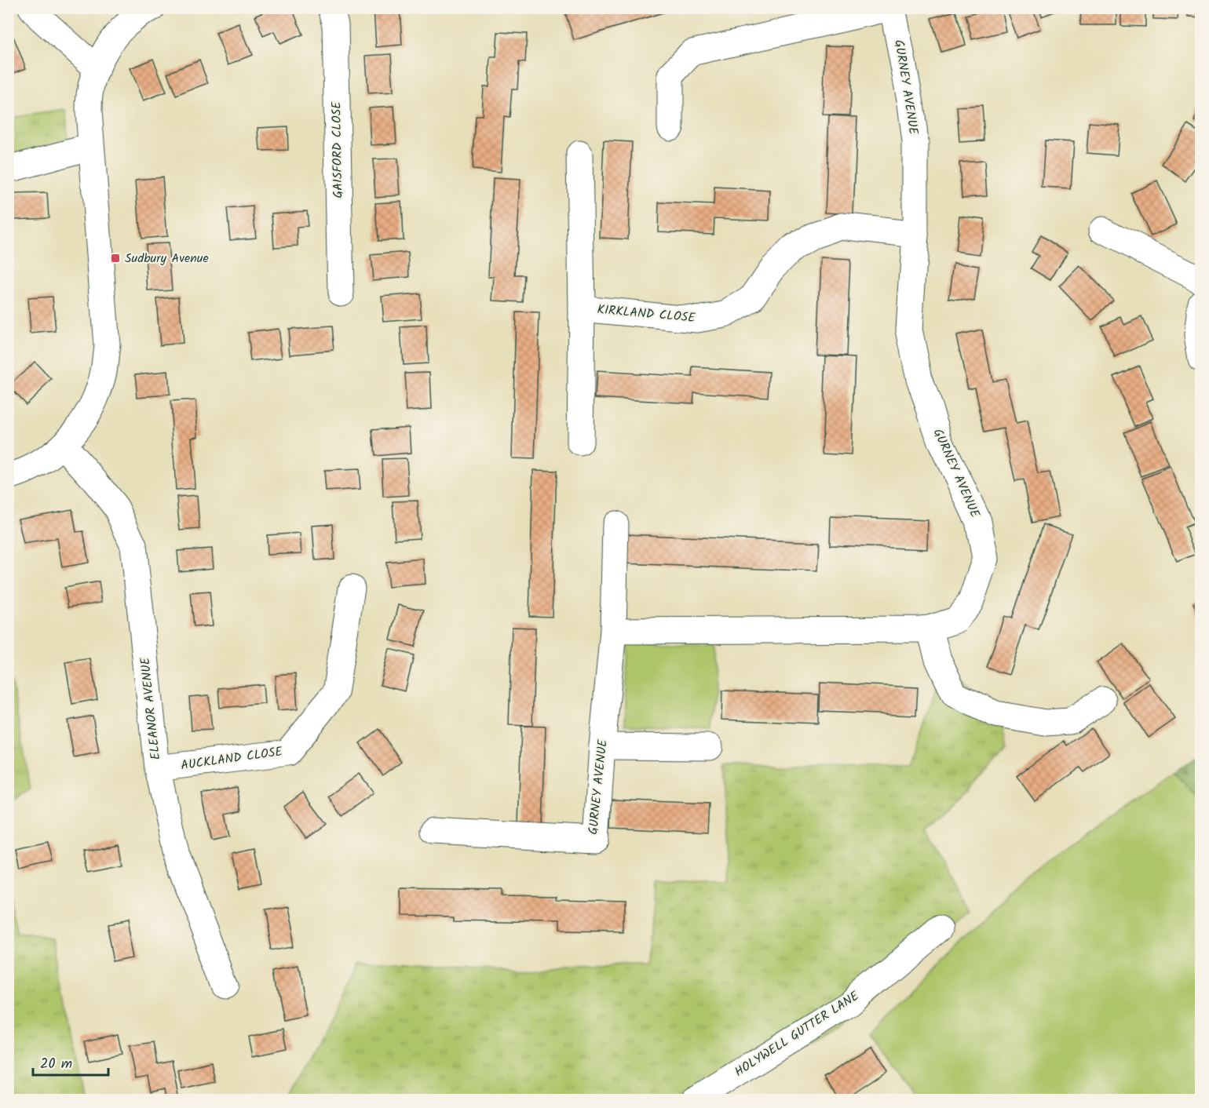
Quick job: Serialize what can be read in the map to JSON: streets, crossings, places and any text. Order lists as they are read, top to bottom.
{
  "streets": {
    "street": [
      "GURNEY AVENUE",
      "GAISFORD CLOSE",
      "KIRKLAND CLOSE",
      "ELEANOR AVENUE",
      "AUCKLAND CLOSE",
      "HOLYWELL GUTTER LANE"
    ]
  },
  "crossings": [
    ["GURNEY AVENUE", "KIRKLAND CLOSE"],
    ["ELEANOR AVENUE", "AUCKLAND CLOSE"]
  ],
  "places": {
    "transit": ["Sudbury Avenue"]
  },
  "scale_bar": "20 m"
}
